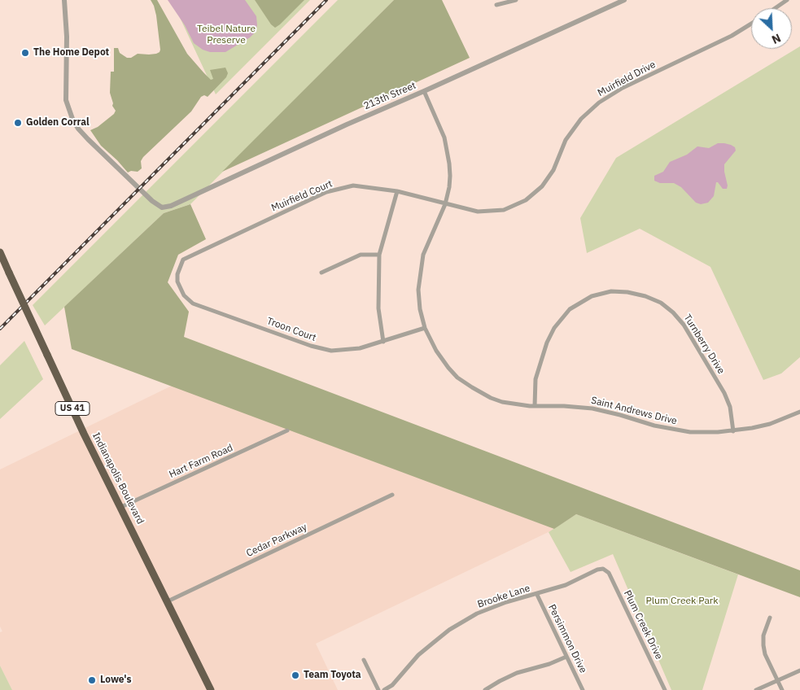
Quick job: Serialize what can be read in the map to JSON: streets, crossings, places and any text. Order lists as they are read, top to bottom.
{
  "streets": {
    "highway": ["US 41", "Indianapolis Boulevard"],
    "street": [
      "Muirfield Drive",
      "213th Street",
      "Muirfield Court",
      "Troon Court",
      "Turnberry Drive",
      "Saint Andrews Drive",
      "Hart Farm Road",
      "Cedar Parkway",
      "Brooke Lane",
      "Plum Creek Drive",
      "Persimmon Drive"
    ]
  },
  "crossings": [
    ["Muirfield Drive", "Muirfield Court"],
    ["Muirfield Drive", "Saint Andrews Drive"],
    ["213th Street", "Saint Andrews Drive"],
    ["Muirfield Court", "Troon Court"],
    ["Muirfield Court", "Saint Andrews Drive"],
    ["Troon Court", "Saint Andrews Drive"],
    ["Turnberry Drive", "Saint Andrews Drive"],
    ["Hart Farm Road", "Indianapolis Boulevard"],
    ["Indianapolis Boulevard", "Cedar Parkway"],
    ["Brooke Lane", "Plum Creek Drive"],
    ["Brooke Lane", "Persimmon Drive"]
  ],
  "parks": ["Teibel Nature Preserve", "Plum Creek Park"],
  "places": [
    "The Home Depot",
    "Golden Corral",
    "Team Toyota",
    "Lowe's"
  ],
  "north": "bottom right"
}
